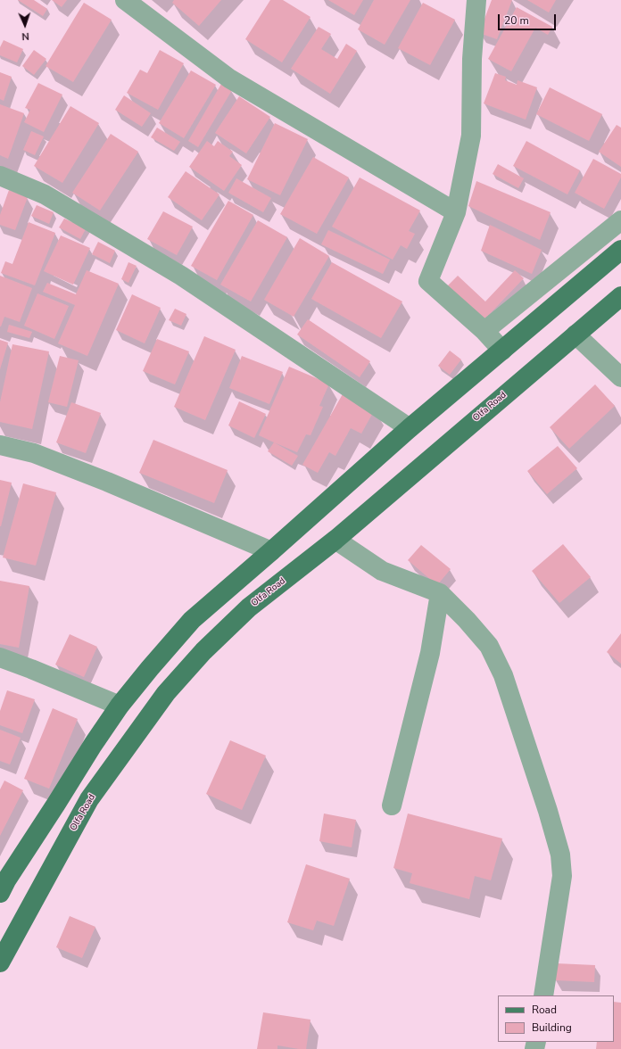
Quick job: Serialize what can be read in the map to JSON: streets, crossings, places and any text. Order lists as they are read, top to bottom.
{
  "streets": {
    "main road": ["Olfa Road"]
  },
  "legend": ["Road", "Building"],
  "scale_bar": "20 m",
  "north": "bottom"
}
